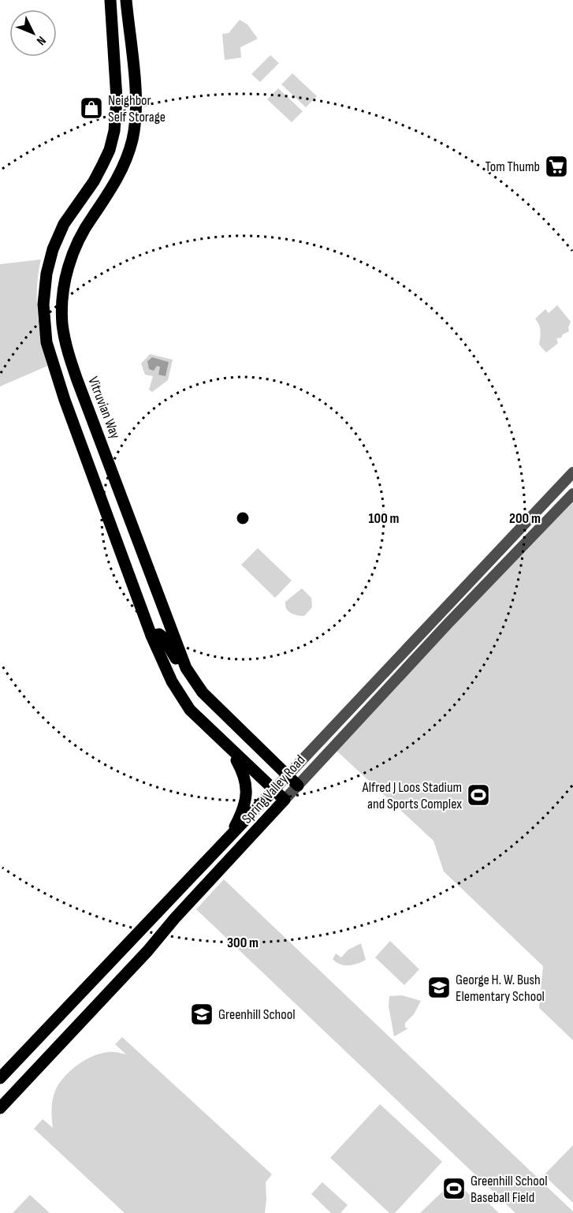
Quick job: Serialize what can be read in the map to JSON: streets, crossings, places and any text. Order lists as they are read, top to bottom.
{
  "streets": {
    "main road": ["Vitruvian Way", "Spring Valley Road"]
  },
  "crossings": [
    ["Vitruvian Way", "Spring Valley Road"]
  ],
  "places": {
    "shop": ["Neighbor Self Storage"],
    "supermarket": ["Tom Thumb"],
    "sports": ["Alfred J Loos Stadium and Sports Complex", "Greenhill School Baseball Field"],
    "school or university": ["George H. W. Bush Elementary School", "Greenhill School"]
  },
  "north": "bottom right",
  "rings": ["100 m", "200 m", "300 m"]
}
